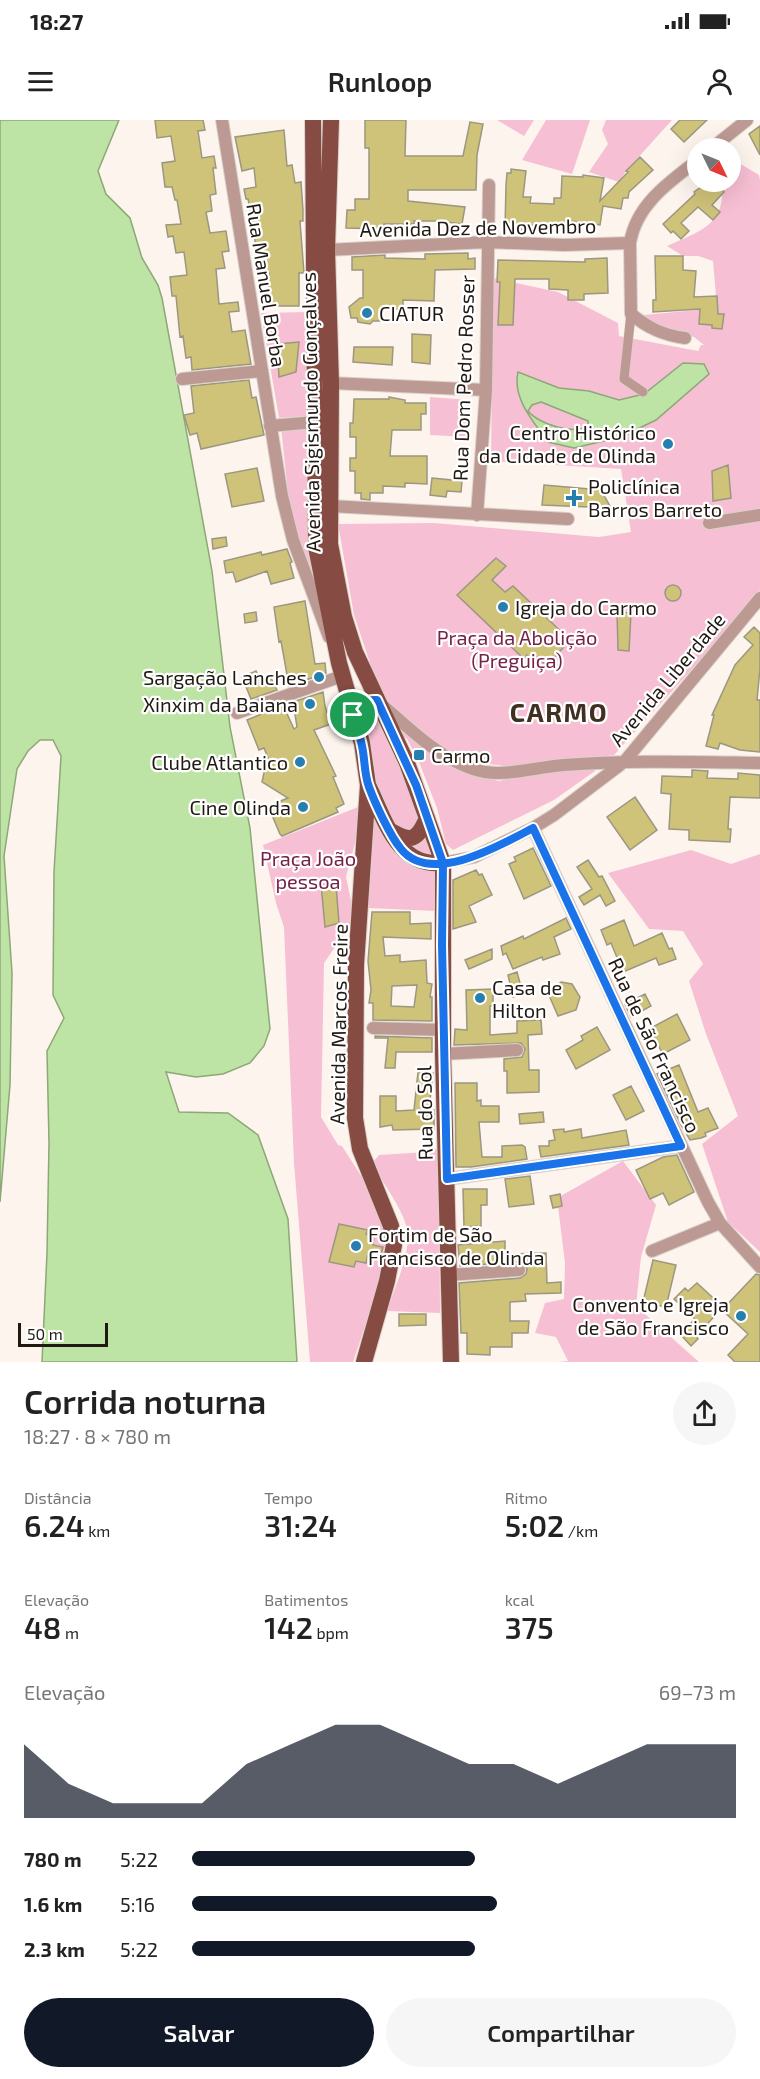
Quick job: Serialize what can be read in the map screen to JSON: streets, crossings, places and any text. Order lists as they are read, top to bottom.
{
  "streets": {
    "main road": ["Avenida Sigismundo Gonçalves", "Avenida Marcos Freire", "Rua do Sol"],
    "street": [
      "Avenida Dez de Novembro",
      "Rua Manuel Borba",
      "Rua Dom Pedro Rosser",
      "Avenida Liberdade",
      "Rua de São Francisco"
    ]
  },
  "crossings": [
    ["Avenida Dez de Novembro", "Rua Dom Pedro Rosser"],
    ["Avenida Dez de Novembro", "Avenida Sigismundo Gonçalves"],
    ["Rua Manuel Borba", "Avenida Sigismundo Gonçalves"],
    ["Avenida Sigismundo Gonçalves", "Avenida Liberdade"],
    ["Avenida Sigismundo Gonçalves", "Avenida Marcos Freire"],
    ["Avenida Sigismundo Gonçalves", "Rua do Sol"],
    ["Avenida Liberdade", "Rua de São Francisco"],
    ["Avenida Liberdade", "Rua do Sol"]
  ],
  "districts": ["CARMO"],
  "parks": ["Praça da Abolição (Preguiça)", "Praça João pessoa"],
  "places": {
    "other": [
      "CIATUR",
      "Centro Histórico da Cidade de Olinda",
      "Igreja do Carmo",
      "Sargação Lanches",
      "Xinxim da Baiana",
      "Clube Atlantico",
      "Cine Olinda",
      "Casa de Hilton",
      "Fortim de São Francisco de Olinda",
      "Convento e Igreja de São Francisco"
    ],
    "health": ["Policlínica Barros Barreto"],
    "transit": ["Carmo"]
  },
  "scale_bar": "50 m",
  "north": "bottom right",
  "page": {
    "status": "18:27",
    "header": "Runloop",
    "scale": "50 m",
    "heading": ["Corrida noturna", "18:27 · 8 × 780 m"],
    "stats": [
      ["Distância", "6.24 km"],
      ["Tempo", "31:24"],
      ["Ritmo", "5:02 /km"],
      ["Elevação", "48 m"],
      ["Batimentos", "142 bpm"],
      ["kcal", "375"]
    ],
    "chart": ["Elevação", "69–73 m"],
    "list": [
      {
        "name": "780 m",
        "note": "5:22"
      },
      {
        "name": "1.6 km",
        "note": "5:16"
      },
      {
        "name": "2.3 km",
        "note": "5:22"
      }
    ],
    "buttons": ["Salvar", "Compartilhar"]
  }
}
